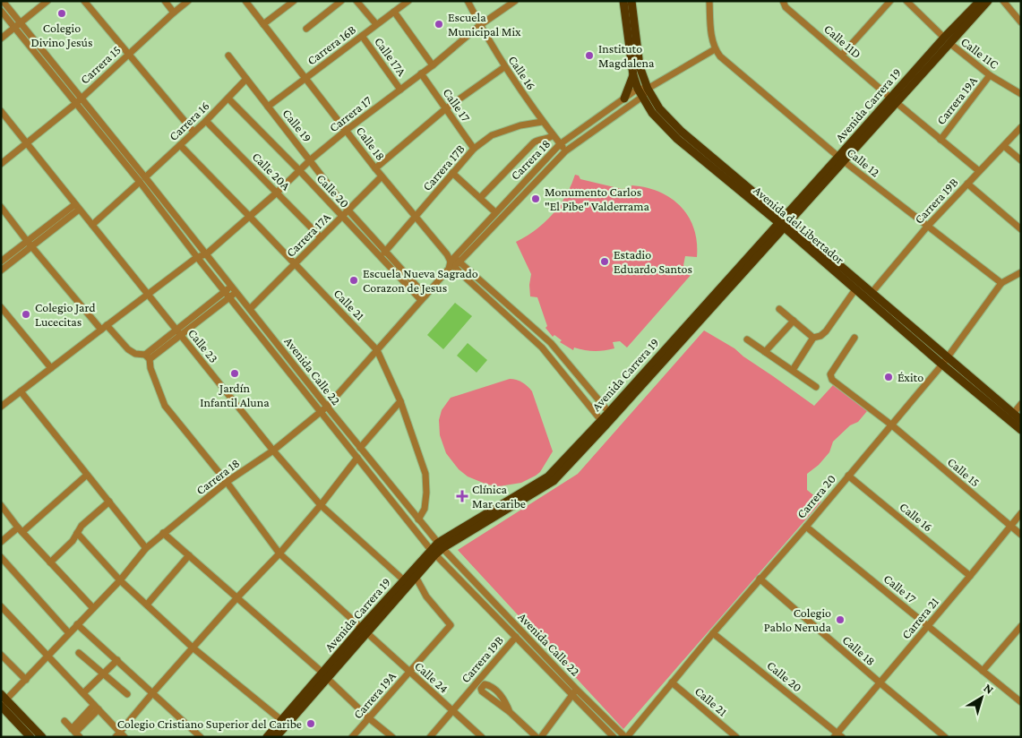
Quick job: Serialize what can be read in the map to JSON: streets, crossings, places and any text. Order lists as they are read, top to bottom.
{
  "streets": {
    "main road": ["Avenida Carrera 19", "Avenida del Libertador"],
    "street": [
      "Calle 11D",
      "Carrera 16B",
      "Calle 11C",
      "Calle 17A",
      "Carrera 15",
      "Calle 16",
      "Carrera 19A",
      "Calle 17",
      "Carrera 17",
      "Carrera 16",
      "Calle 19",
      "Calle 18",
      "Carrera 18",
      "Calle 12",
      "Carrera 17B",
      "Calle 20A",
      "Calle 20",
      "Carrera 19B",
      "Carrera 17A",
      "Calle 21",
      "Calle 23",
      "Avenida Calle 22",
      "Calle 15",
      "Carrera 20",
      "Carrera 21",
      "Calle 24"
    ]
  },
  "crossings": [
    ["Calle 11D", "Carrera 19A"],
    ["Calle 11D", "Avenida Carrera 19"],
    ["Calle 11D", "Carrera 19B"],
    ["Carrera 16B", "Calle 17A"],
    ["Carrera 16B", "Calle 19"],
    ["Carrera 16B", "Calle 18"],
    ["Calle 11C", "Carrera 19A"],
    ["Calle 11C", "Avenida Carrera 19"],
    ["Calle 17A", "Carrera 17"],
    ["Carrera 15", "Calle 23"],
    ["Carrera 15", "Avenida Calle 22"],
    ["Calle 16", "Carrera 17"],
    ["Calle 16", "Carrera 18"],
    ["Calle 16", "Carrera 17B"],
    ["Calle 16", "Carrera 20"],
    ["Calle 16", "Carrera 21"],
    ["Carrera 19A", "Avenida Carrera 19"],
    ["Carrera 19A", "Calle 24"],
    ["Calle 17", "Carrera 17"],
    ["Calle 17", "Carrera 17B"],
    ["Calle 17", "Carrera 20"],
    ["Calle 17", "Carrera 21"],
    ["Avenida Carrera 19", "Calle 18"],
    ["Avenida Carrera 19", "Calle 12"],
    ["Avenida Carrera 19", "Avenida del Libertador"],
    ["Avenida Carrera 19", "Calle 23"],
    ["Avenida Carrera 19", "Avenida Calle 22"],
    ["Avenida Carrera 19", "Calle 24"],
    ["Carrera 17", "Calle 19"],
    ["Carrera 17", "Calle 18"],
    ["Carrera 17", "Calle 20A"],
    ["Carrera 17", "Calle 20"],
    ["Carrera 17", "Calle 21"],
    ["Carrera 17", "Avenida Calle 22"],
    ["Carrera 16", "Calle 19"],
    ["Carrera 16", "Calle 20A"],
    ["Carrera 16", "Calle 20"],
    ["Carrera 16", "Calle 21"],
    ["Carrera 16", "Calle 23"],
    ["Carrera 16", "Avenida Calle 22"],
    ["Calle 19", "Calle 20"],
    ["Calle 19", "Carrera 17A"],
    ["Calle 18", "Carrera 18"],
    ["Calle 18", "Carrera 17B"],
    ["Calle 18", "Carrera 17A"],
    ["Calle 18", "Carrera 20"],
    ["Calle 18", "Carrera 21"],
    ["Carrera 18", "Calle 20"],
    ["Carrera 18", "Avenida del Libertador"],
    ["Carrera 18", "Calle 21"],
    ["Carrera 18", "Calle 23"],
    ["Carrera 18", "Avenida Calle 22"],
    ["Carrera 18", "Calle 24"],
    ["Calle 12", "Carrera 19B"],
    ["Calle 12", "Carrera 20"],
    ["Carrera 17B", "Calle 20"],
    ["Calle 20A", "Carrera 17A"],
    ["Calle 20", "Carrera 17A"],
    ["Calle 20", "Carrera 20"],
    ["Calle 20", "Carrera 21"],
    ["Carrera 19B", "Avenida del Libertador"],
    ["Carrera 19B", "Avenida Calle 22"],
    ["Carrera 19B", "Calle 24"],
    ["Avenida del Libertador", "Carrera 20"],
    ["Carrera 17A", "Calle 21"],
    ["Carrera 17A", "Avenida Calle 22"],
    ["Calle 21", "Avenida Calle 22"],
    ["Calle 21", "Carrera 20"],
    ["Avenida Calle 22", "Carrera 20"],
    ["Calle 15", "Carrera 20"],
    ["Calle 15", "Carrera 21"]
  ],
  "places": {
    "other": [
      "Colegio Divino Jesús",
      "Escuela Municipal Mix",
      "Instituto Magdalena",
      "Monumento Carlos \"El Pibe\" Valderrama",
      "Estadio Eduardo Santos",
      "Escuela Nueva Sagrado Corazon de Jesus",
      "Colegio Jard Lucecitas",
      "Jardín Infantil Aluna",
      "Éxito",
      "Colegio Pablo Neruda",
      "Colegio Cristiano Superior del Caribe"
    ],
    "health": ["Clínica Mar caribe"]
  },
  "north": "top right"
}
